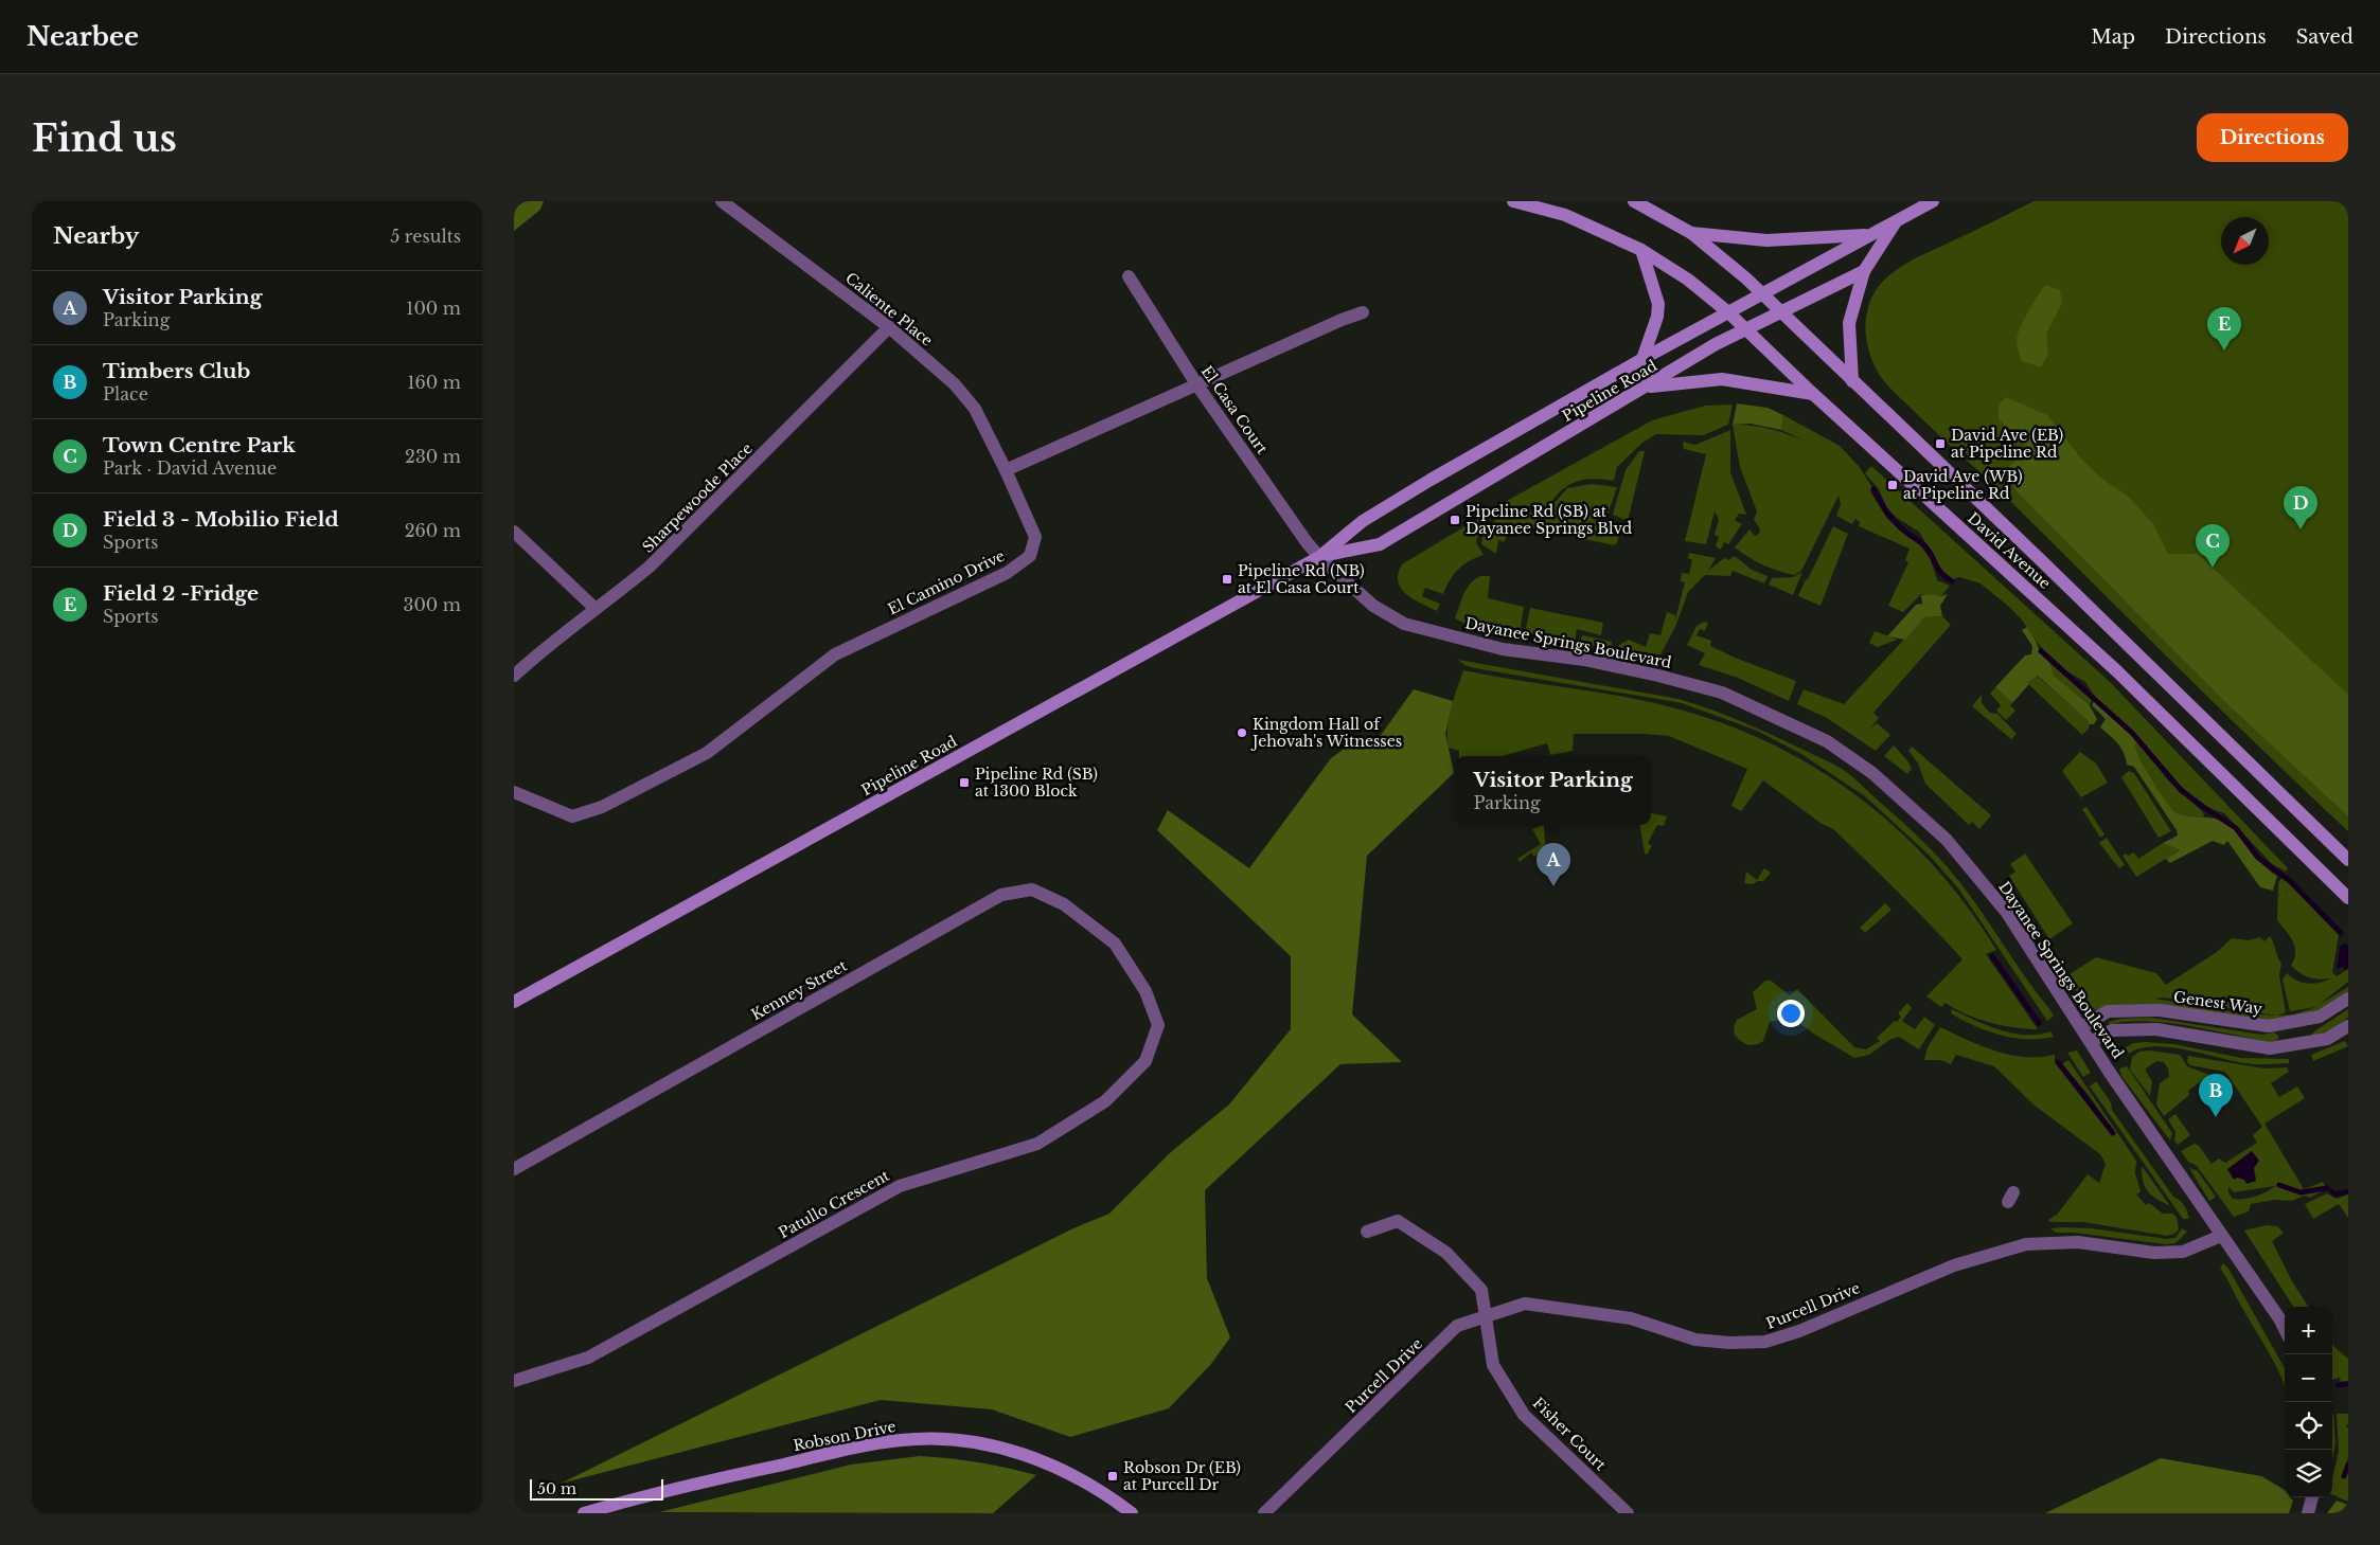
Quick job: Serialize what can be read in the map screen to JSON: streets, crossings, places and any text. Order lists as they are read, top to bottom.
{
  "streets": {
    "main road": ["Pipeline Road", "David Avenue", "Robson Drive"],
    "street": [
      "Caliente Place",
      "El Casa Court",
      "Sharpewoode Place",
      "El Camino Drive",
      "Dayanee Springs Boulevard",
      "Kenney Street",
      "Genest Way",
      "Patullo Crescent",
      "Purcell Drive",
      "Fisher Court"
    ]
  },
  "crossings": [
    ["Caliente Place", "Sharpewoode Place"],
    ["Caliente Place", "El Camino Drive"],
    ["Pipeline Road", "El Casa Court"],
    ["Pipeline Road", "David Avenue"],
    ["Pipeline Road", "Dayanee Springs Boulevard"],
    ["El Casa Court", "Dayanee Springs Boulevard"],
    ["Dayanee Springs Boulevard", "Genest Way"],
    ["Dayanee Springs Boulevard", "Purcell Drive"],
    ["Kenney Street", "Patullo Crescent"],
    ["Purcell Drive", "Fisher Court"]
  ],
  "places": {
    "transit": [
      "David Ave (EB) at Pipeline Rd",
      "David Ave (WB) at Pipeline Rd",
      "Pipeline Rd (SB) at Dayanee Springs Blvd",
      "Pipeline Rd (NB) at El Casa Court",
      "Pipeline Rd (SB) at 1300 Block",
      "Robson Dr (EB) at Purcell Dr"
    ],
    "other": ["Kingdom Hall of Jehovah's Witnesses"]
  },
  "scale_bar": "50 m",
  "north": "bottom left",
  "page": {
    "header": "Nearbee",
    "nav": ["Map", "Directions", "Saved"],
    "buttons": "Directions",
    "title": "Find us",
    "heading": ["Nearby", "5 results"],
    "list": [
      {
        "mark": "A",
        "name": "Visitor Parking",
        "note": "Parking",
        "value": "100 m"
      },
      {
        "mark": "B",
        "name": "Timbers Club",
        "note": "Place",
        "value": "160 m"
      },
      {
        "mark": "C",
        "name": "Town Centre Park",
        "note": "Park · David Avenue",
        "value": "230 m"
      },
      {
        "mark": "D",
        "name": "Field 3 - Mobilio Field",
        "note": "Sports",
        "value": "260 m"
      },
      {
        "mark": "E",
        "name": "Field 2 -Fridge",
        "note": "Sports",
        "value": "300 m"
      }
    ],
    "pins": [
      "E",
      "D",
      "C",
      "A",
      "B"
    ],
    "popup": ["Visitor Parking", "Parking"],
    "map_buttons": ["+", "−"],
    "scale": "50 m"
  }
}
